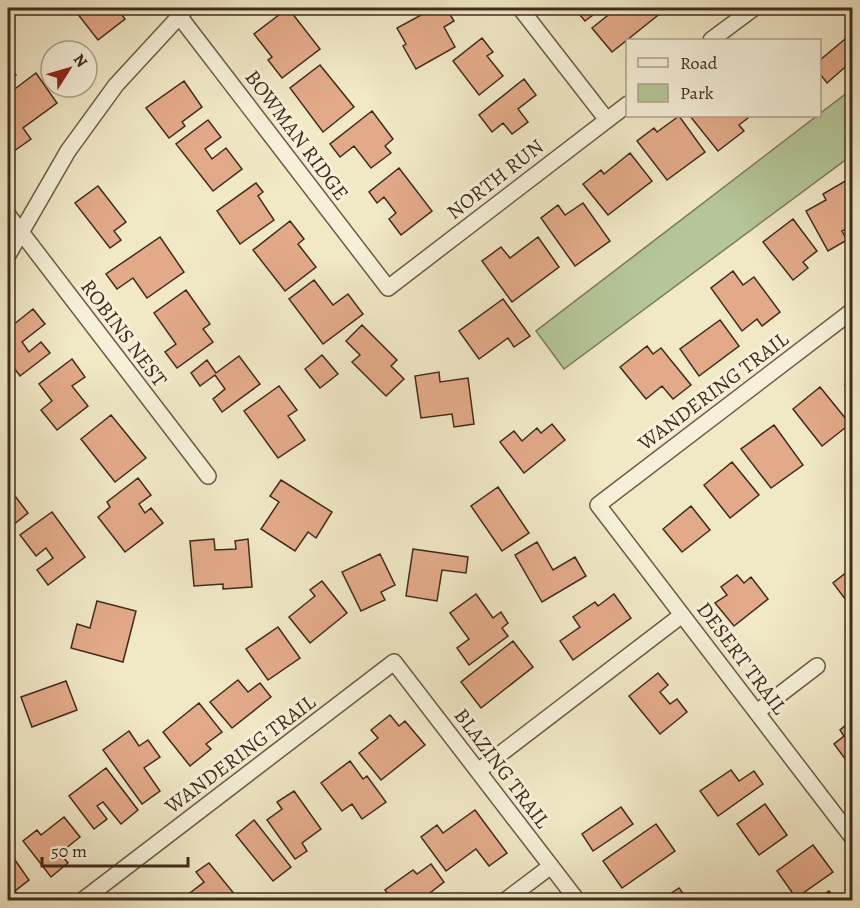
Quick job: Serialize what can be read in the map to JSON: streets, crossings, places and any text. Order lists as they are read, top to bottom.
{
  "streets": {
    "street": [
      "BOWMAN RIDGE",
      "NORTH RUN",
      "ROBINS NEST",
      "WANDERING TRAIL",
      "DESERT TRAIL",
      "BLAZING TRAIL"
    ]
  },
  "crossings": [
    ["BOWMAN RIDGE", "NORTH RUN"],
    ["WANDERING TRAIL", "DESERT TRAIL"],
    ["WANDERING TRAIL", "BLAZING TRAIL"]
  ],
  "legend": ["Road", "Park"],
  "scale_bar": "50 m",
  "north": "top right"
}
